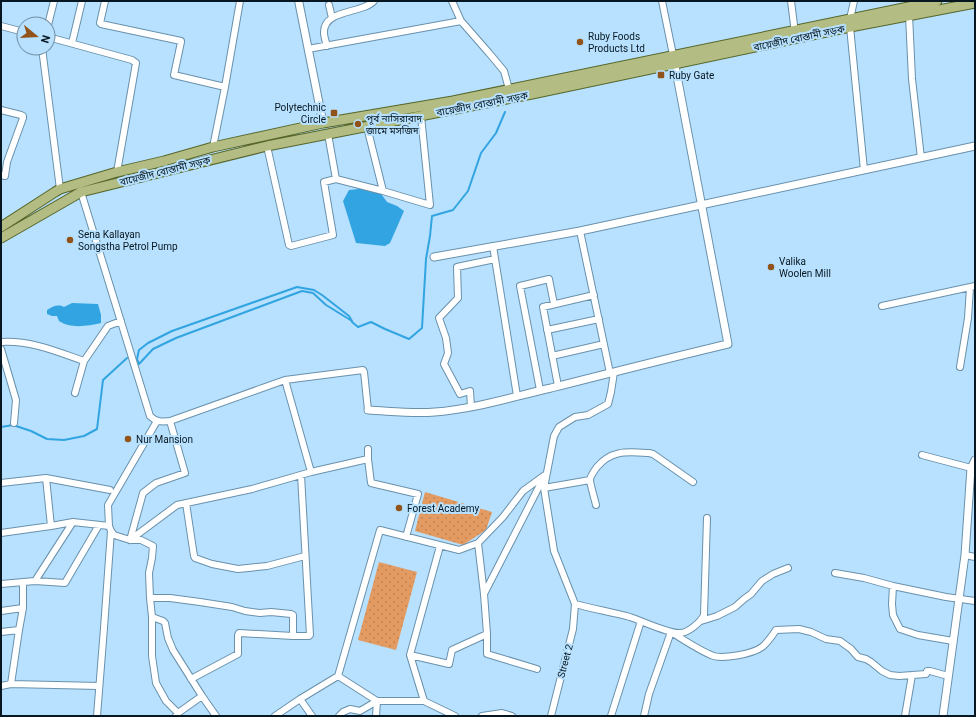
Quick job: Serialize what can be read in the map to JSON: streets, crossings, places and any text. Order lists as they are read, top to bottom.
{
  "streets": {
    "main road": ["বায়েজীদ বোস্তামী সড়ক"],
    "street": ["Street 2"]
  },
  "places": {
    "other": [
      "Ruby Foods Products Ltd",
      "পূর্ব নাসিরাবাদ জামে মসজিদ",
      "Sena Kallayan Songstha Petrol Pump",
      "Valika Woolen Mill",
      "Nur Mansion",
      "Forest Academy"
    ],
    "transit": ["Ruby Gate", "Polytechnic Circle"]
  },
  "north": "right"
}
